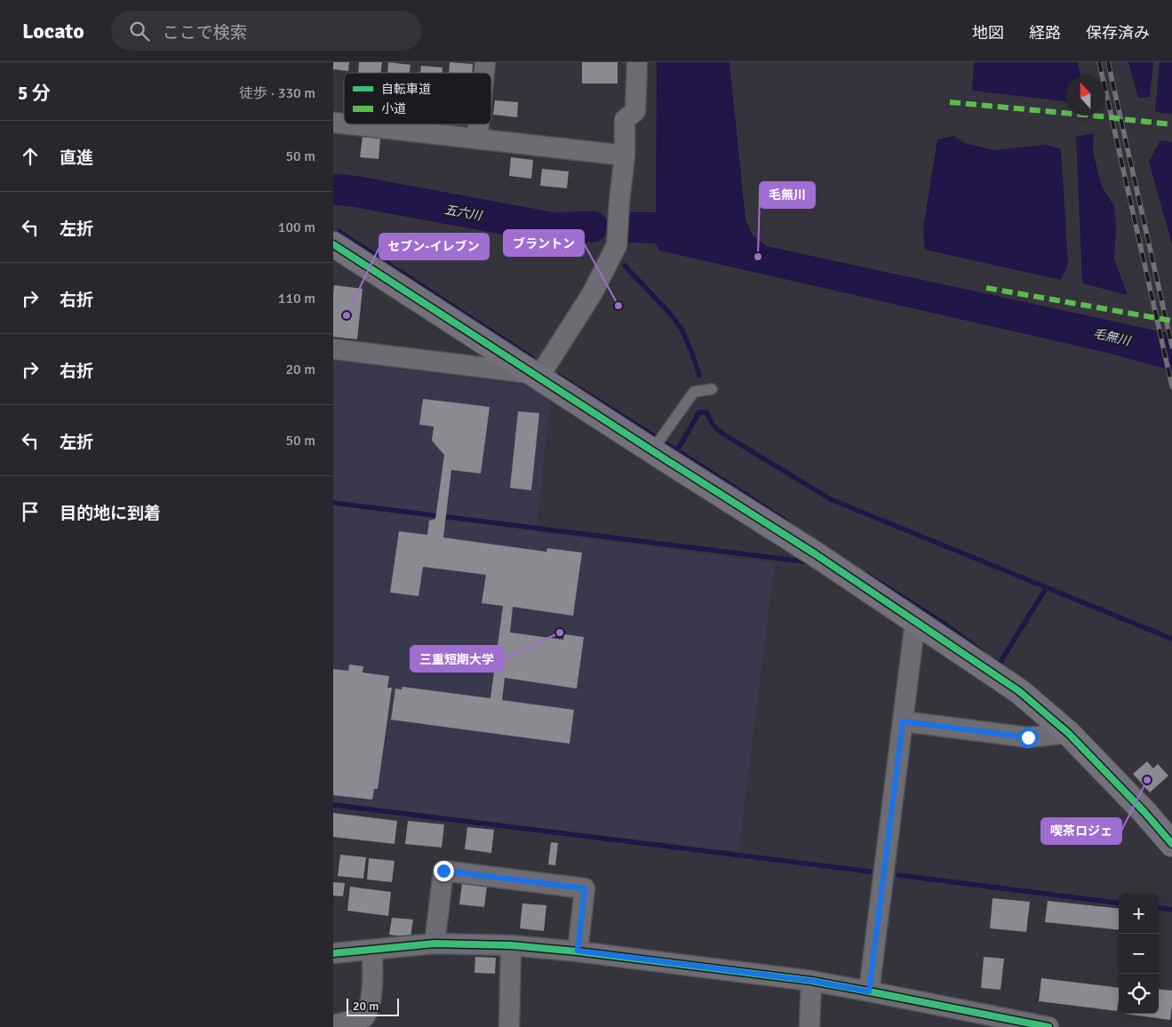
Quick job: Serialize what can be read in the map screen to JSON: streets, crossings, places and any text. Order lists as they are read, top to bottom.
{
  "water": ["五六川", "毛無川"],
  "places": [
    "毛無川",
    "ブラントン",
    "セブン-イレブン",
    "三重短期大学",
    "喫茶ロジェ"
  ],
  "legend": ["自転車道", "小道"],
  "scale_bar": "20 m",
  "north": "top",
  "page": {
    "header": "Locato",
    "search": "ここで検索",
    "nav": ["地図", "経路", "保存済み"],
    "heading": ["5 分", "徒歩 · 330 m"],
    "list": [
      ["直進", "50 m"],
      ["左折", "100 m"],
      ["右折", "110 m"],
      ["右折", "20 m"],
      ["左折", "50 m"],
      "目的地に到着"
    ],
    "map_buttons": ["+", "−"],
    "scale": "20 m"
  }
}
